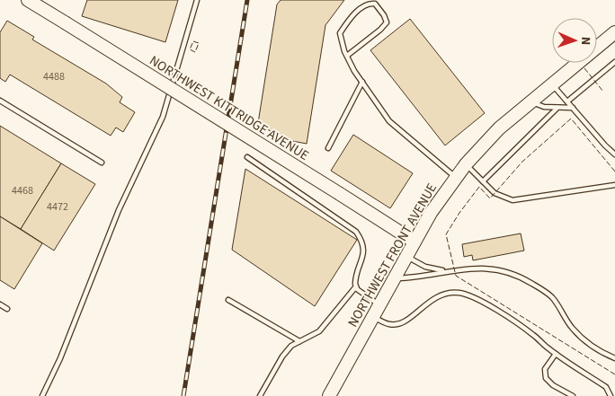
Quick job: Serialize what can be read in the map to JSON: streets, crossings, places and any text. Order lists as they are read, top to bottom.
{
  "streets": {
    "main road": ["NORTHWEST KITTRIDGE AVENUE", "NORTHWEST FRONT AVENUE"]
  },
  "crossings": [
    ["NORTHWEST KITTRIDGE AVENUE", "NORTHWEST FRONT AVENUE"]
  ],
  "house_numbers": ["4488", "4468", "4472"],
  "north": "right"
}
